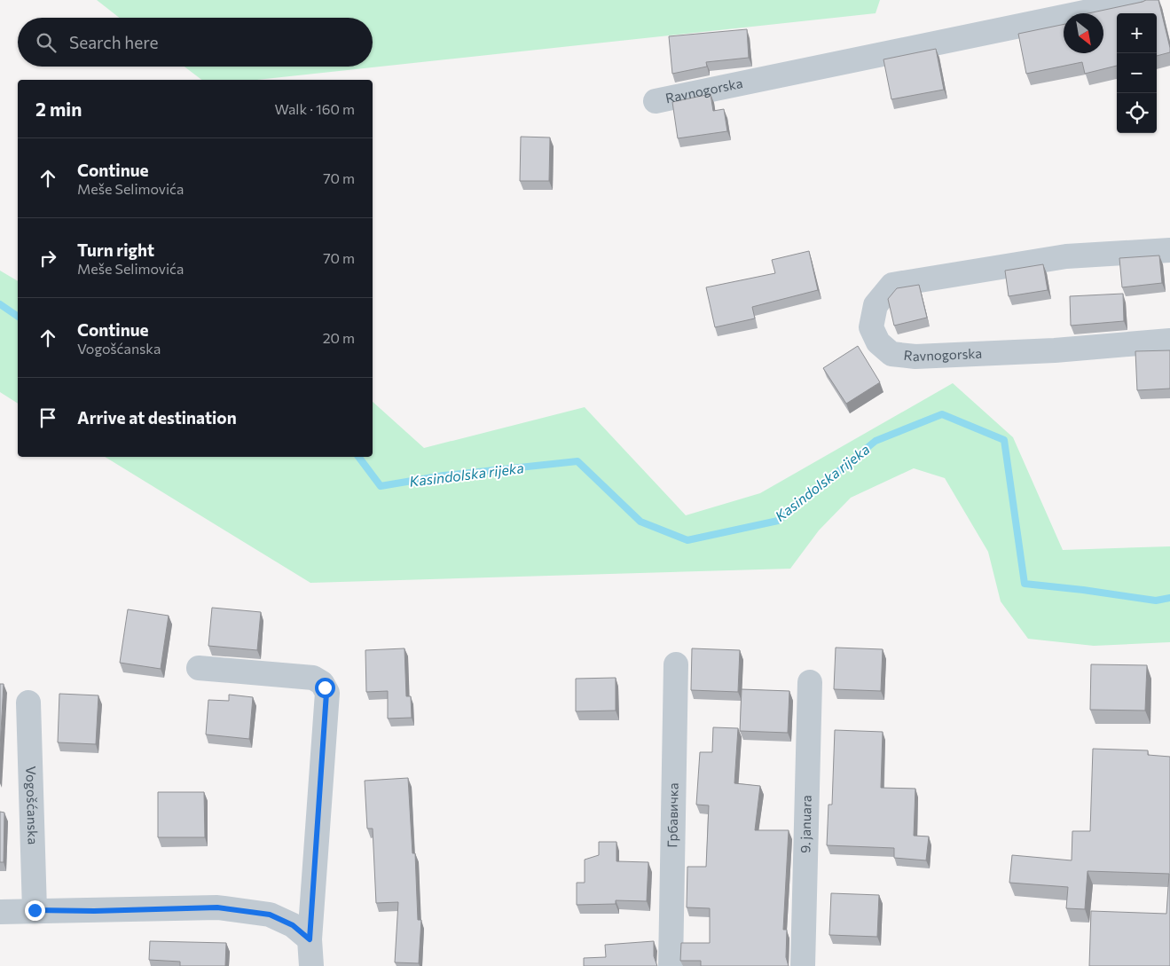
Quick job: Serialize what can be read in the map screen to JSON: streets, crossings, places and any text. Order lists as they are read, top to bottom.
{
  "streets": {
    "street": [
      "Ravnogorska",
      "Vogošćanska",
      "Грбавичка",
      "9. januara"
    ]
  },
  "water": ["Kasindolska rijeka"],
  "north": "bottom right",
  "page": {
    "map_buttons": ["+", "−"],
    "search": "Search here",
    "heading": ["2 min", "Walk · 160 m"],
    "list": [
      ["Continue", "Meše Selimovića", "70 m"],
      ["Turn right", "Meše Selimovića", "70 m"],
      ["Continue", "Vogošćanska", "20 m"],
      "Arrive at destination"
    ]
  }
}
